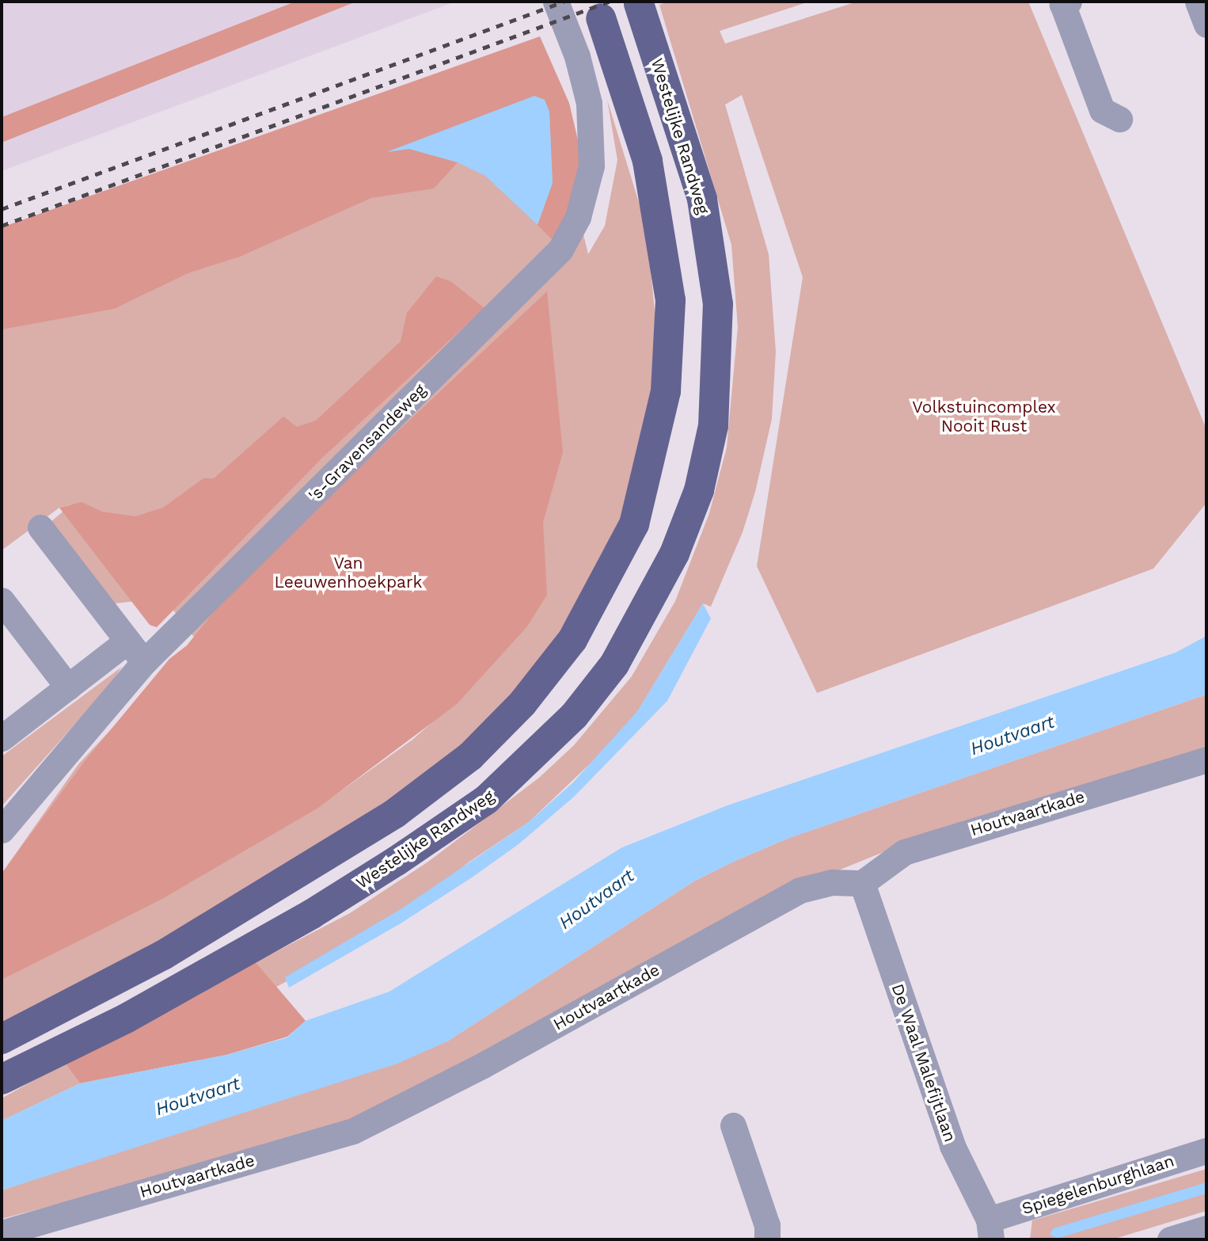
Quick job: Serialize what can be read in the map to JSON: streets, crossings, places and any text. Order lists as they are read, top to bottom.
{
  "streets": {
    "main road": ["Westelijke Randweg"],
    "street": [
      "'s-Gravensandeweg",
      "Houtvaartkade",
      "De Waal Malefijtlaan",
      "Spiegelenburghlaan"
    ]
  },
  "crossings": [
    ["Houtvaartkade", "De Waal Malefijtlaan"],
    ["De Waal Malefijtlaan", "Spiegelenburghlaan"]
  ],
  "water": ["Houtvaart"],
  "parks": ["Volkstuincomplex Nooit Rust", "Van Leeuwenhoekpark"]
}
